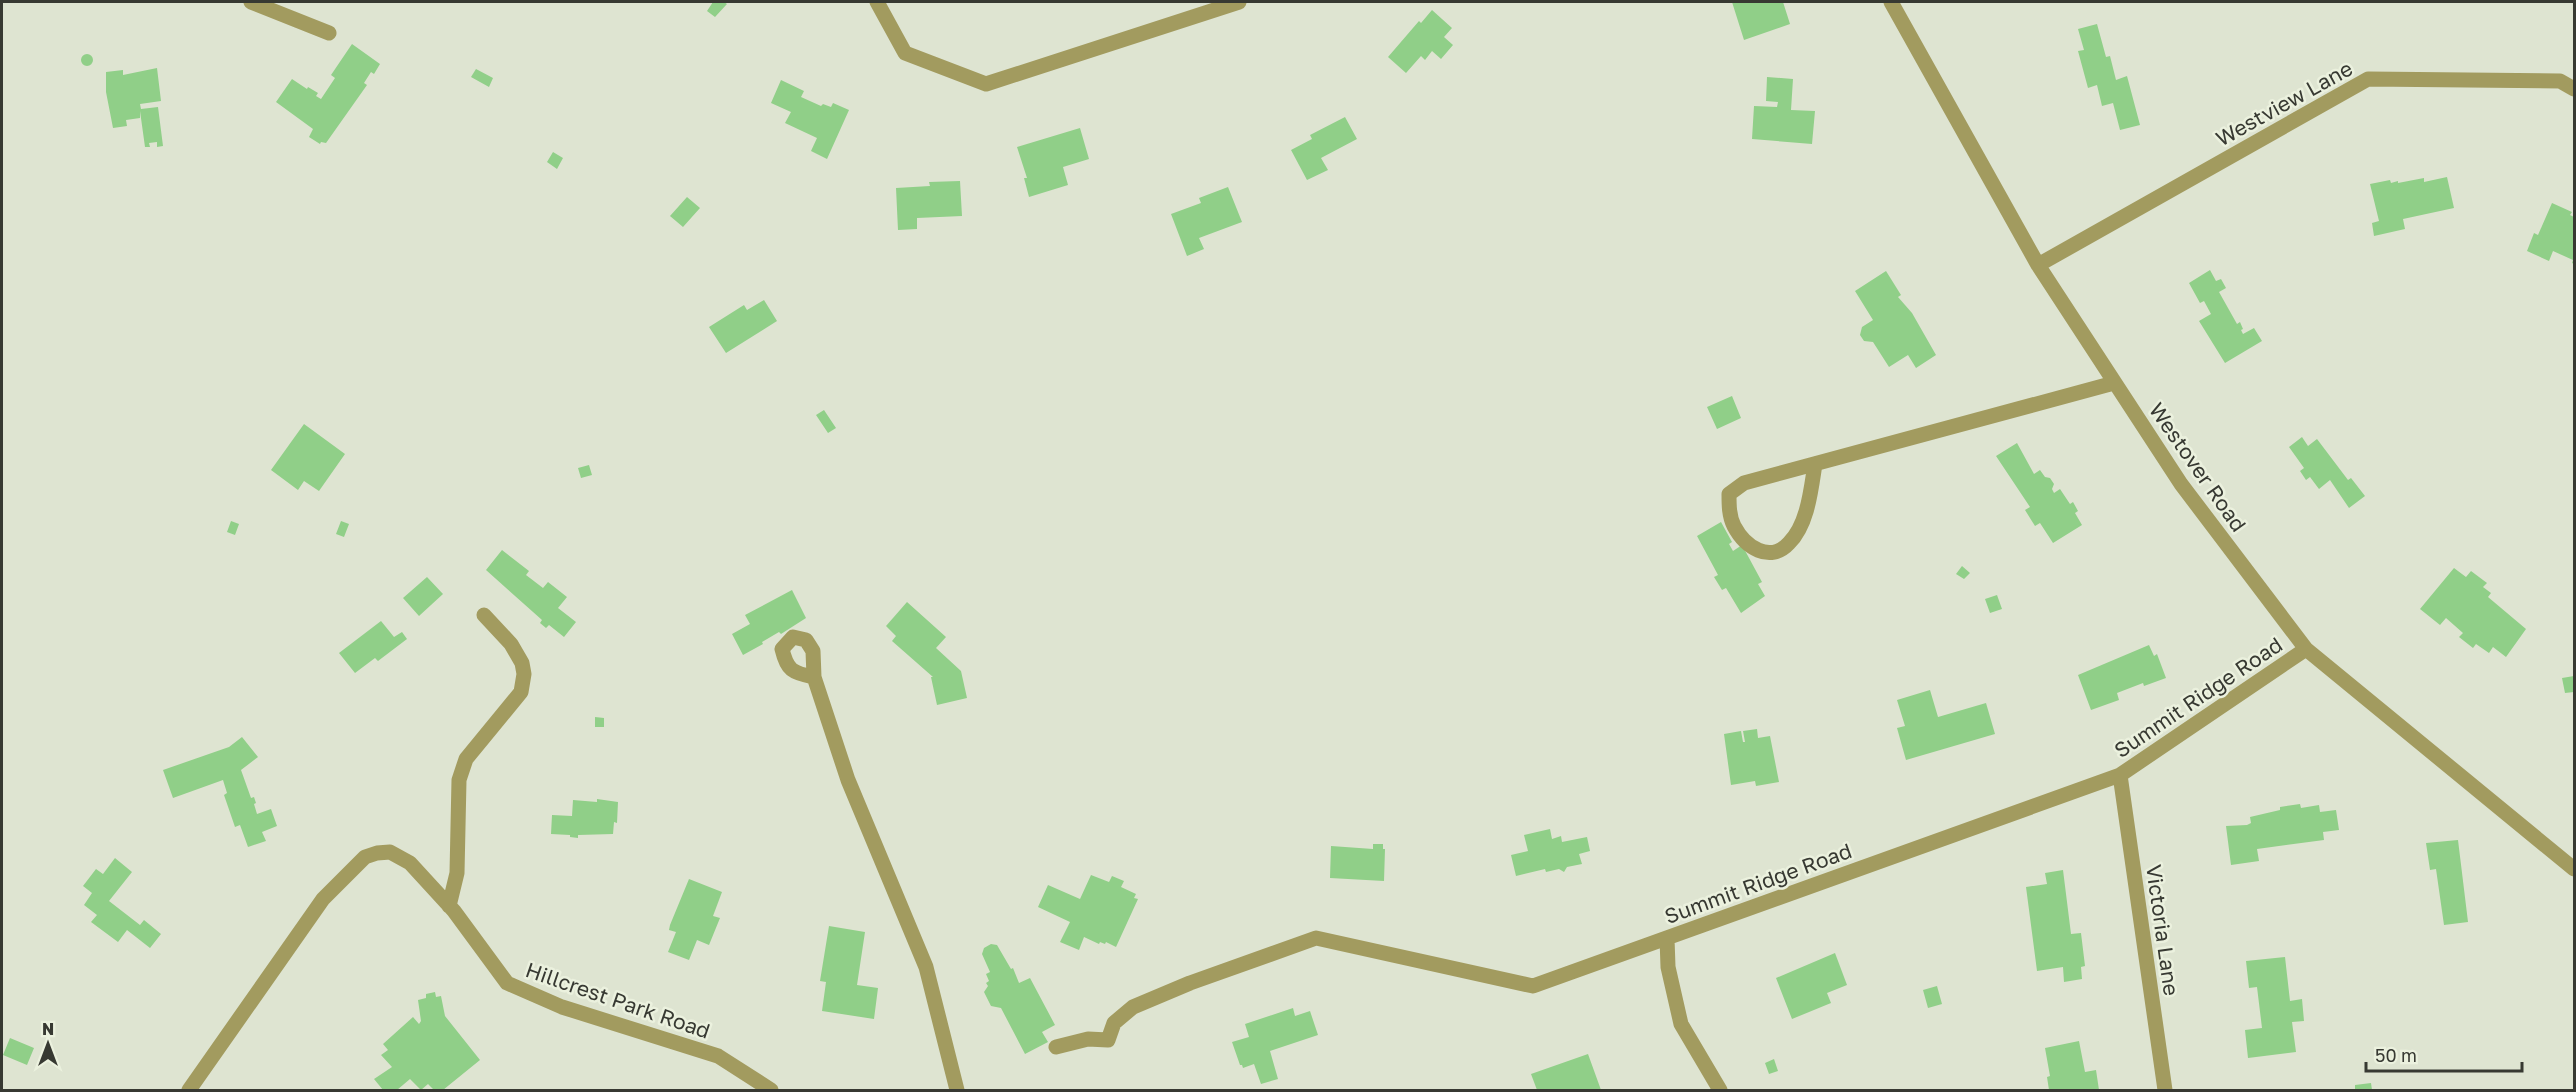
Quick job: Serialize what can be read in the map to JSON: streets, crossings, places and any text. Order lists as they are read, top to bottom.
{
  "streets": {
    "street": [
      "Westview Lane",
      "Westover Road",
      "Summit Ridge Road",
      "Victoria Lane",
      "Hillcrest Park Road"
    ]
  },
  "crossings": [
    ["Westview Lane", "Westover Road"],
    ["Westover Road", "Summit Ridge Road"],
    ["Summit Ridge Road", "Victoria Lane"]
  ],
  "scale_bar": "50 m",
  "north": "top"
}
